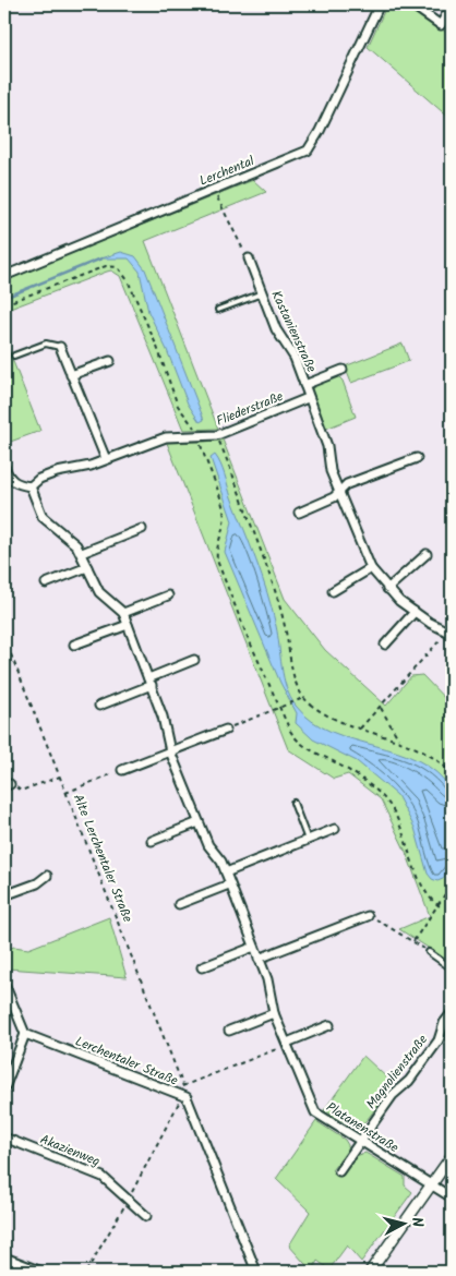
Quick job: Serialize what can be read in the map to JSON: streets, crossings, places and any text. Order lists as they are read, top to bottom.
{
  "streets": {
    "street": [
      "Lerchental",
      "Kastanienstraße",
      "Fliederstraße",
      "Lerchentaler Straße",
      "Magnolienstraße",
      "Platanenstraße",
      "Akazienweg"
    ],
    "path": ["Alte Lerchentaler Straße"]
  },
  "crossings": [
    ["Kastanienstraße", "Fliederstraße"],
    ["Fliederstraße", "Platanenstraße"],
    ["Alte Lerchentaler Straße", "Platanenstraße"],
    ["Magnolienstraße", "Platanenstraße"]
  ],
  "north": "right"
}
